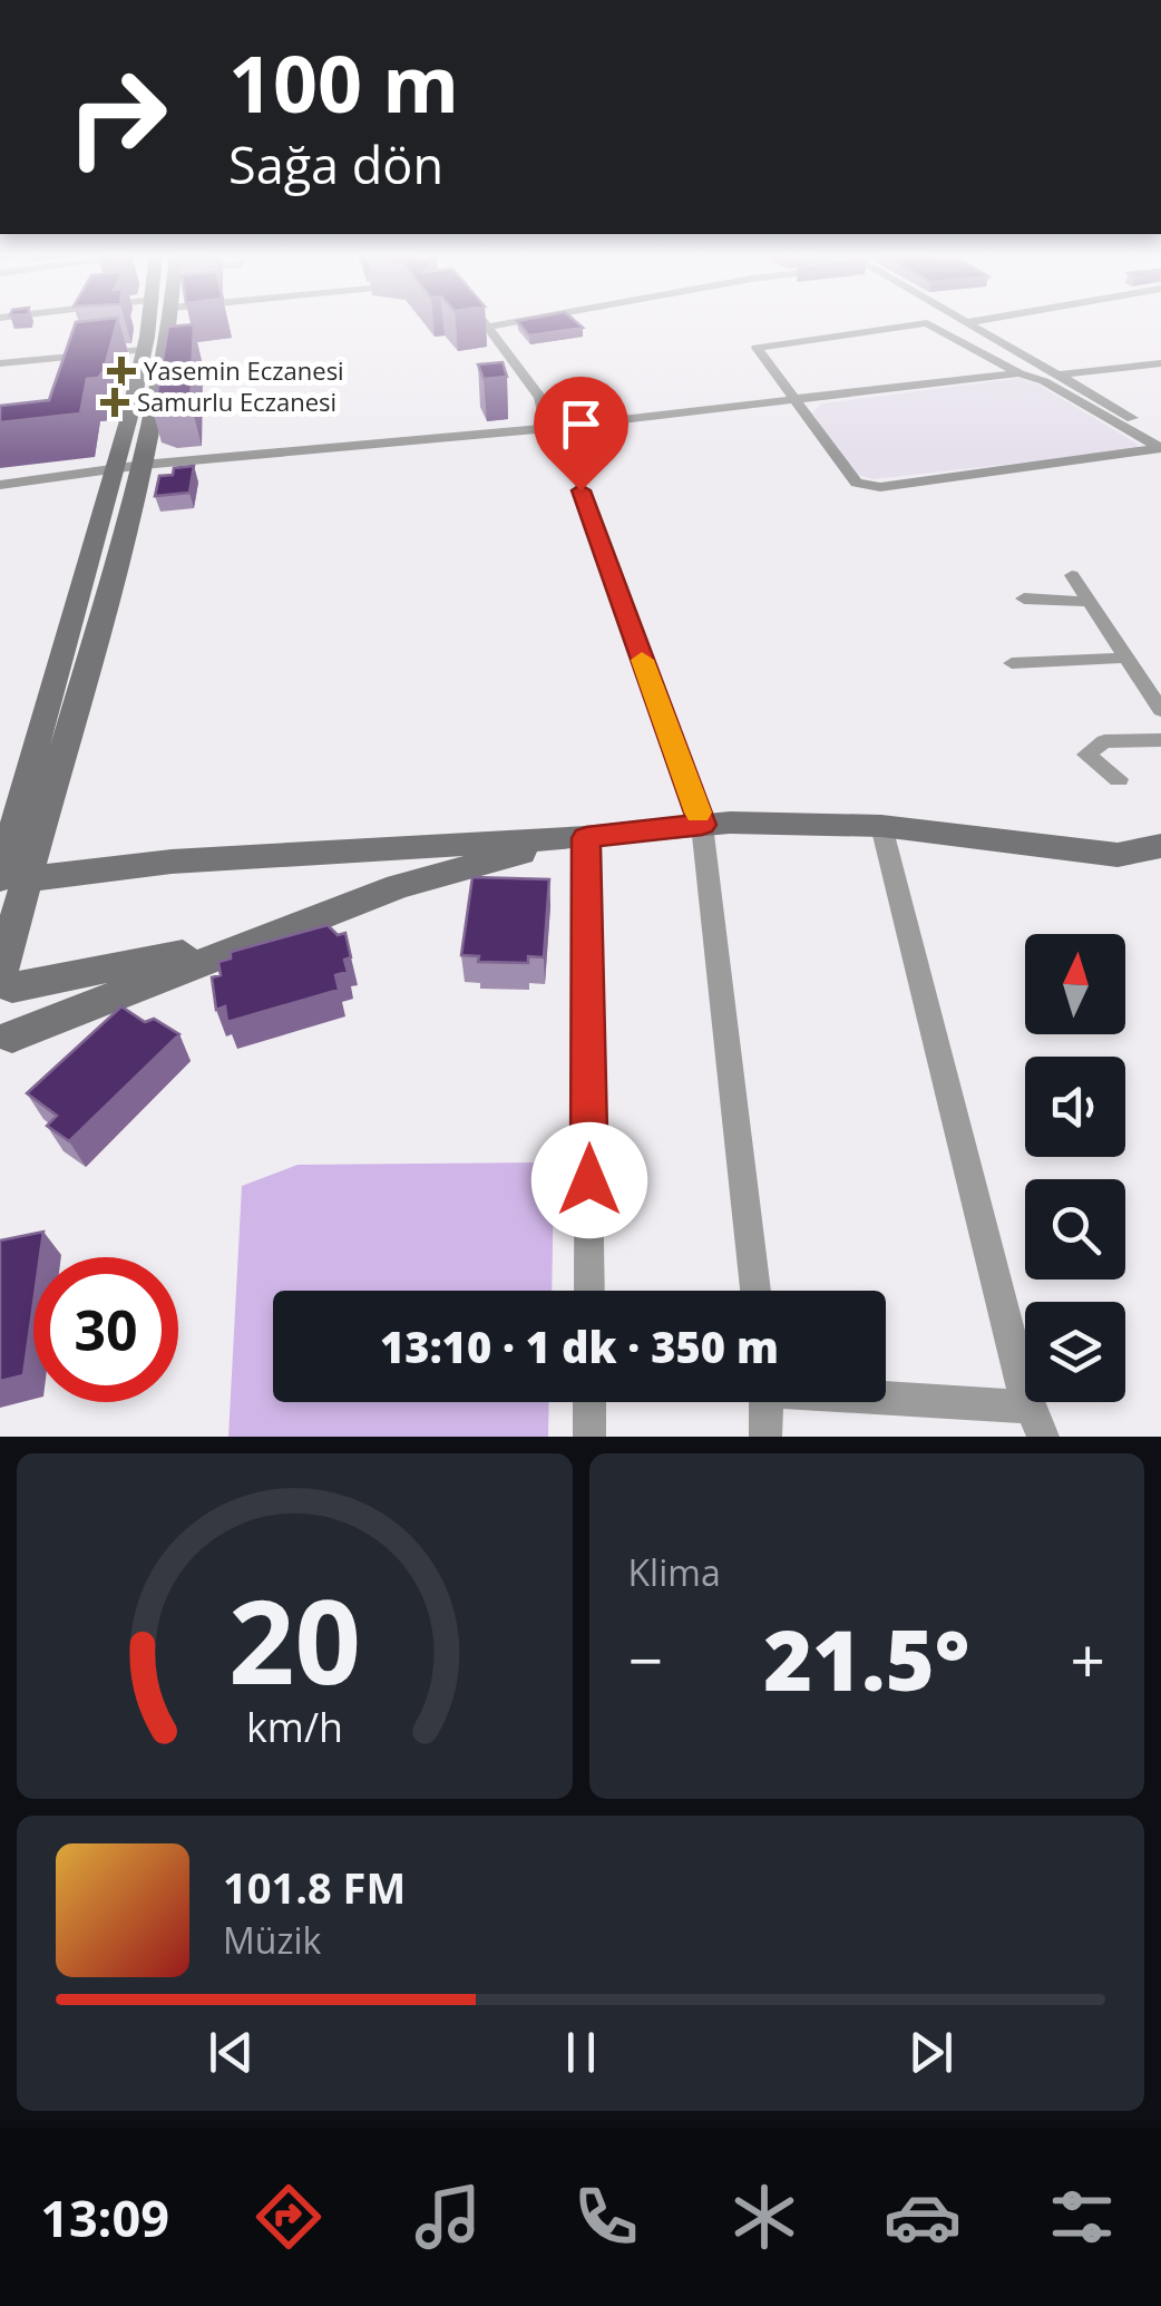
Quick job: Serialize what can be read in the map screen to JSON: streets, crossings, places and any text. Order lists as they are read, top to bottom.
{
  "places": {
    "health": ["Yasemin Eczanesi", "Samurlu Eczanesi"]
  },
  "north": "top",
  "page": {
    "turn": ["100 m", "Sağa dön"],
    "limit": "30",
    "trip": "13:10 · 1 dk · 350 m",
    "tile": "Klima",
    "heat": ["−", "21.5°", "+"],
    "song": ["101.8 FM", "Müzik"],
    "tabs": "13:09",
    "gauge": ["20", "km/h"]
  }
}
